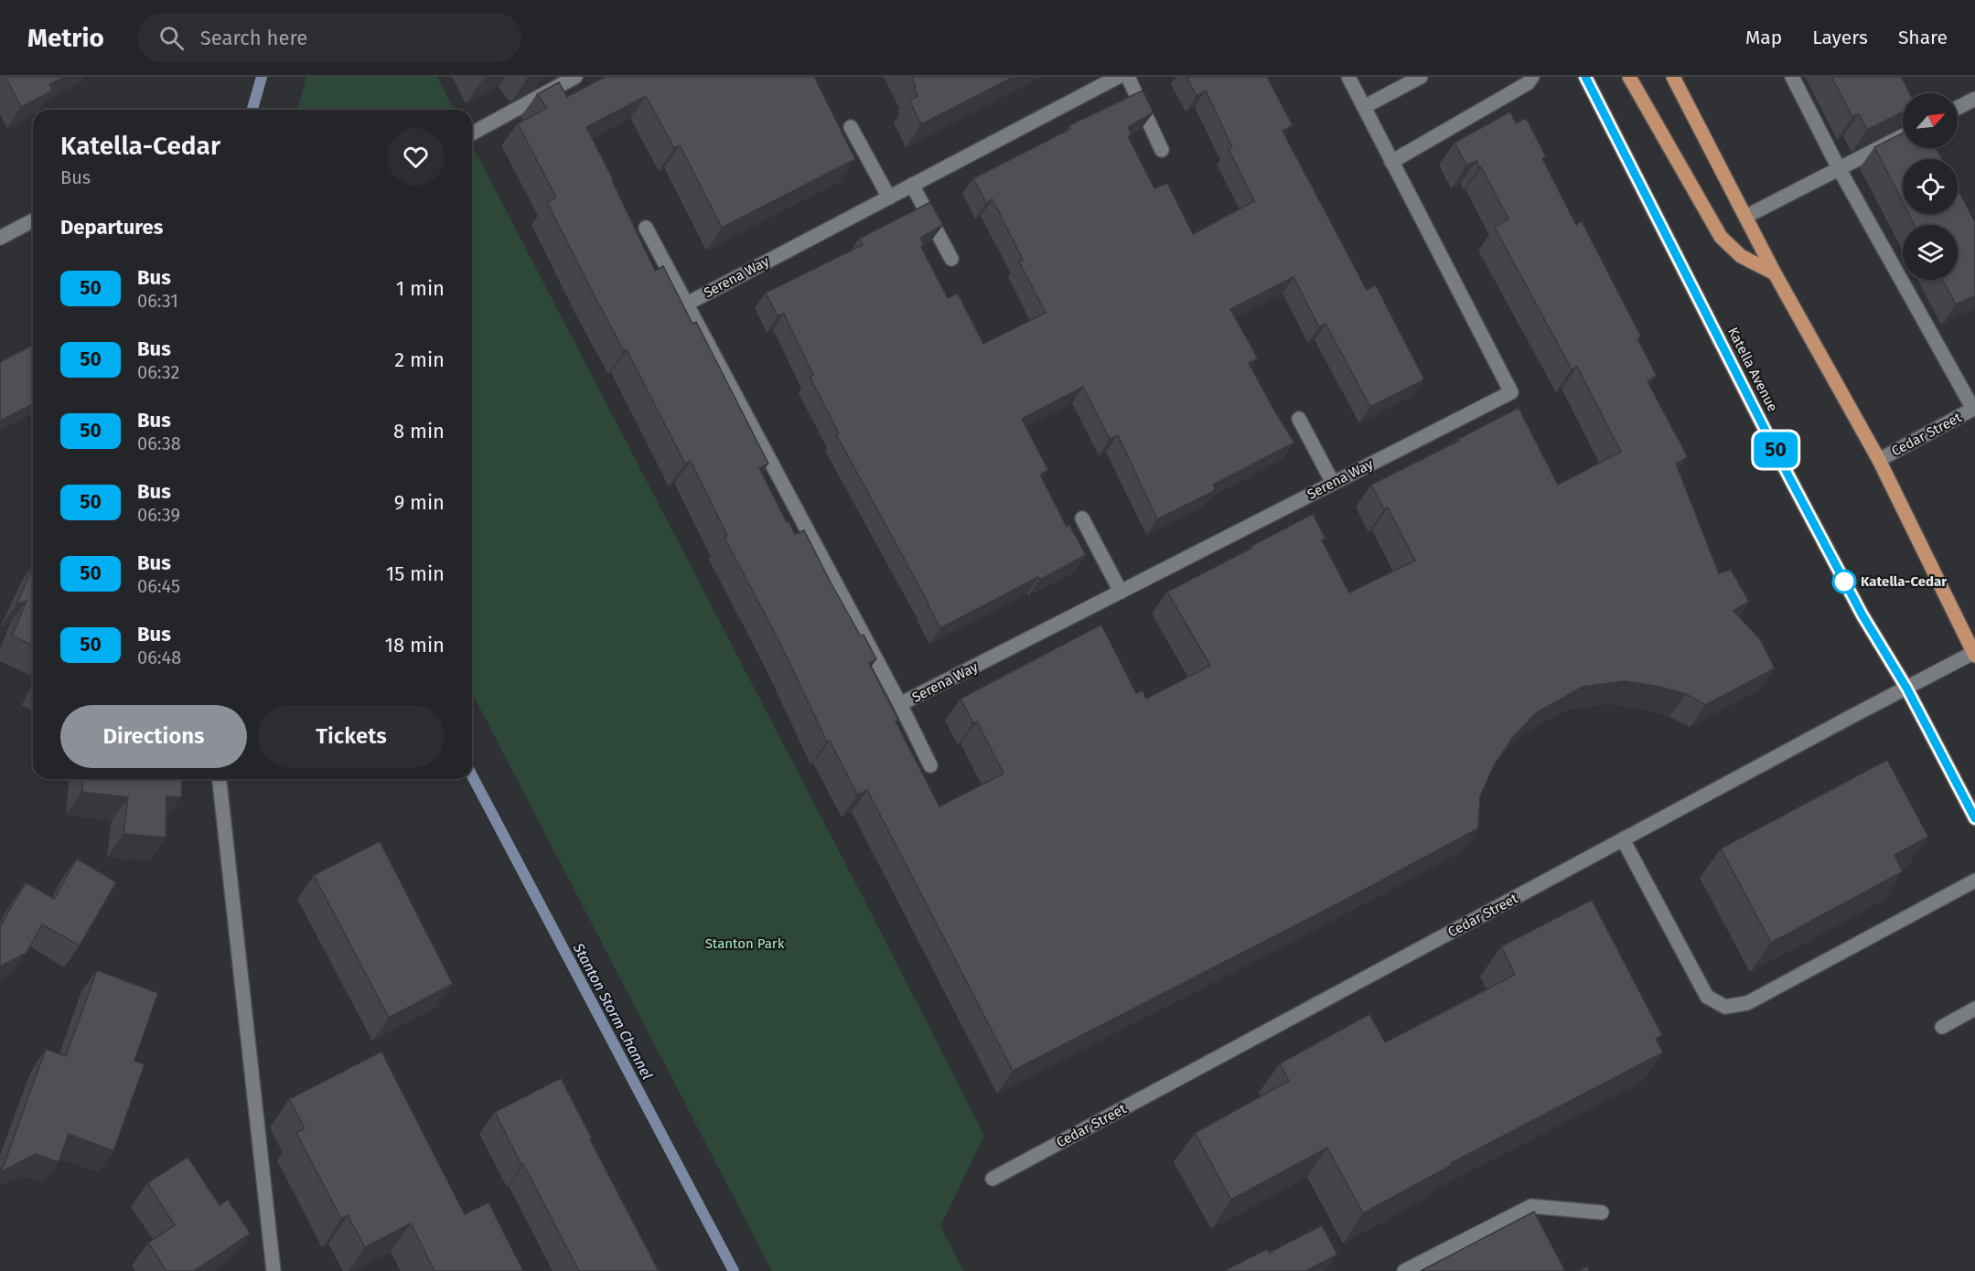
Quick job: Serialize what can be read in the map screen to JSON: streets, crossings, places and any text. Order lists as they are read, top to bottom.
{
  "streets": {
    "main road": ["Katella Avenue"],
    "street": ["Serena Way", "Cedar Street"]
  },
  "crossings": [
    ["Katella Avenue", "Cedar Street"]
  ],
  "water": ["Stanton Storm Channel"],
  "parks": ["Stanton Park"],
  "places": ["Katella-Cedar"],
  "lines": ["bus line 50"],
  "north": "top right",
  "page": {
    "header": "Metrio",
    "search": "Search here",
    "nav": ["Map", "Layers", "Share"],
    "on_map": "50",
    "heading": [
      ["Katella-Cedar", "Bus"],
      "Departures"
    ],
    "list": [
      {
        "mark": "50",
        "name": "Bus",
        "note": "06:31",
        "value": "1 min"
      },
      {
        "mark": "50",
        "name": "Bus",
        "note": "06:32",
        "value": "2 min"
      },
      {
        "mark": "50",
        "name": "Bus",
        "note": "06:38",
        "value": "8 min"
      },
      {
        "mark": "50",
        "name": "Bus",
        "note": "06:39",
        "value": "9 min"
      },
      {
        "mark": "50",
        "name": "Bus",
        "note": "06:45",
        "value": "15 min"
      },
      {
        "mark": "50",
        "name": "Bus",
        "note": "06:48",
        "value": "18 min"
      }
    ],
    "buttons": ["Directions", "Tickets"]
  }
}
